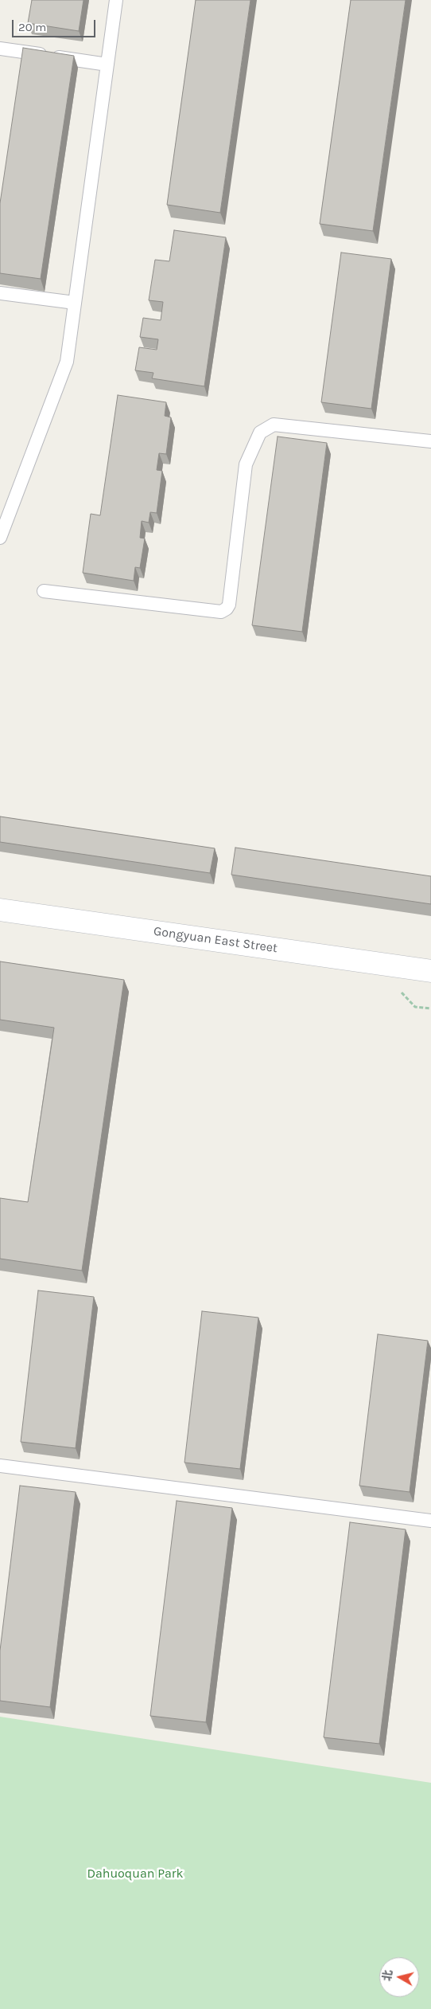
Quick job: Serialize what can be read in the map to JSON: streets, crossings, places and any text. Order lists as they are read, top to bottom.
{
  "streets": {
    "street": ["Gongyuan East Street"]
  },
  "parks": ["Dahuoquan Park"],
  "scale_bar": "20 m",
  "north": "left"
}
